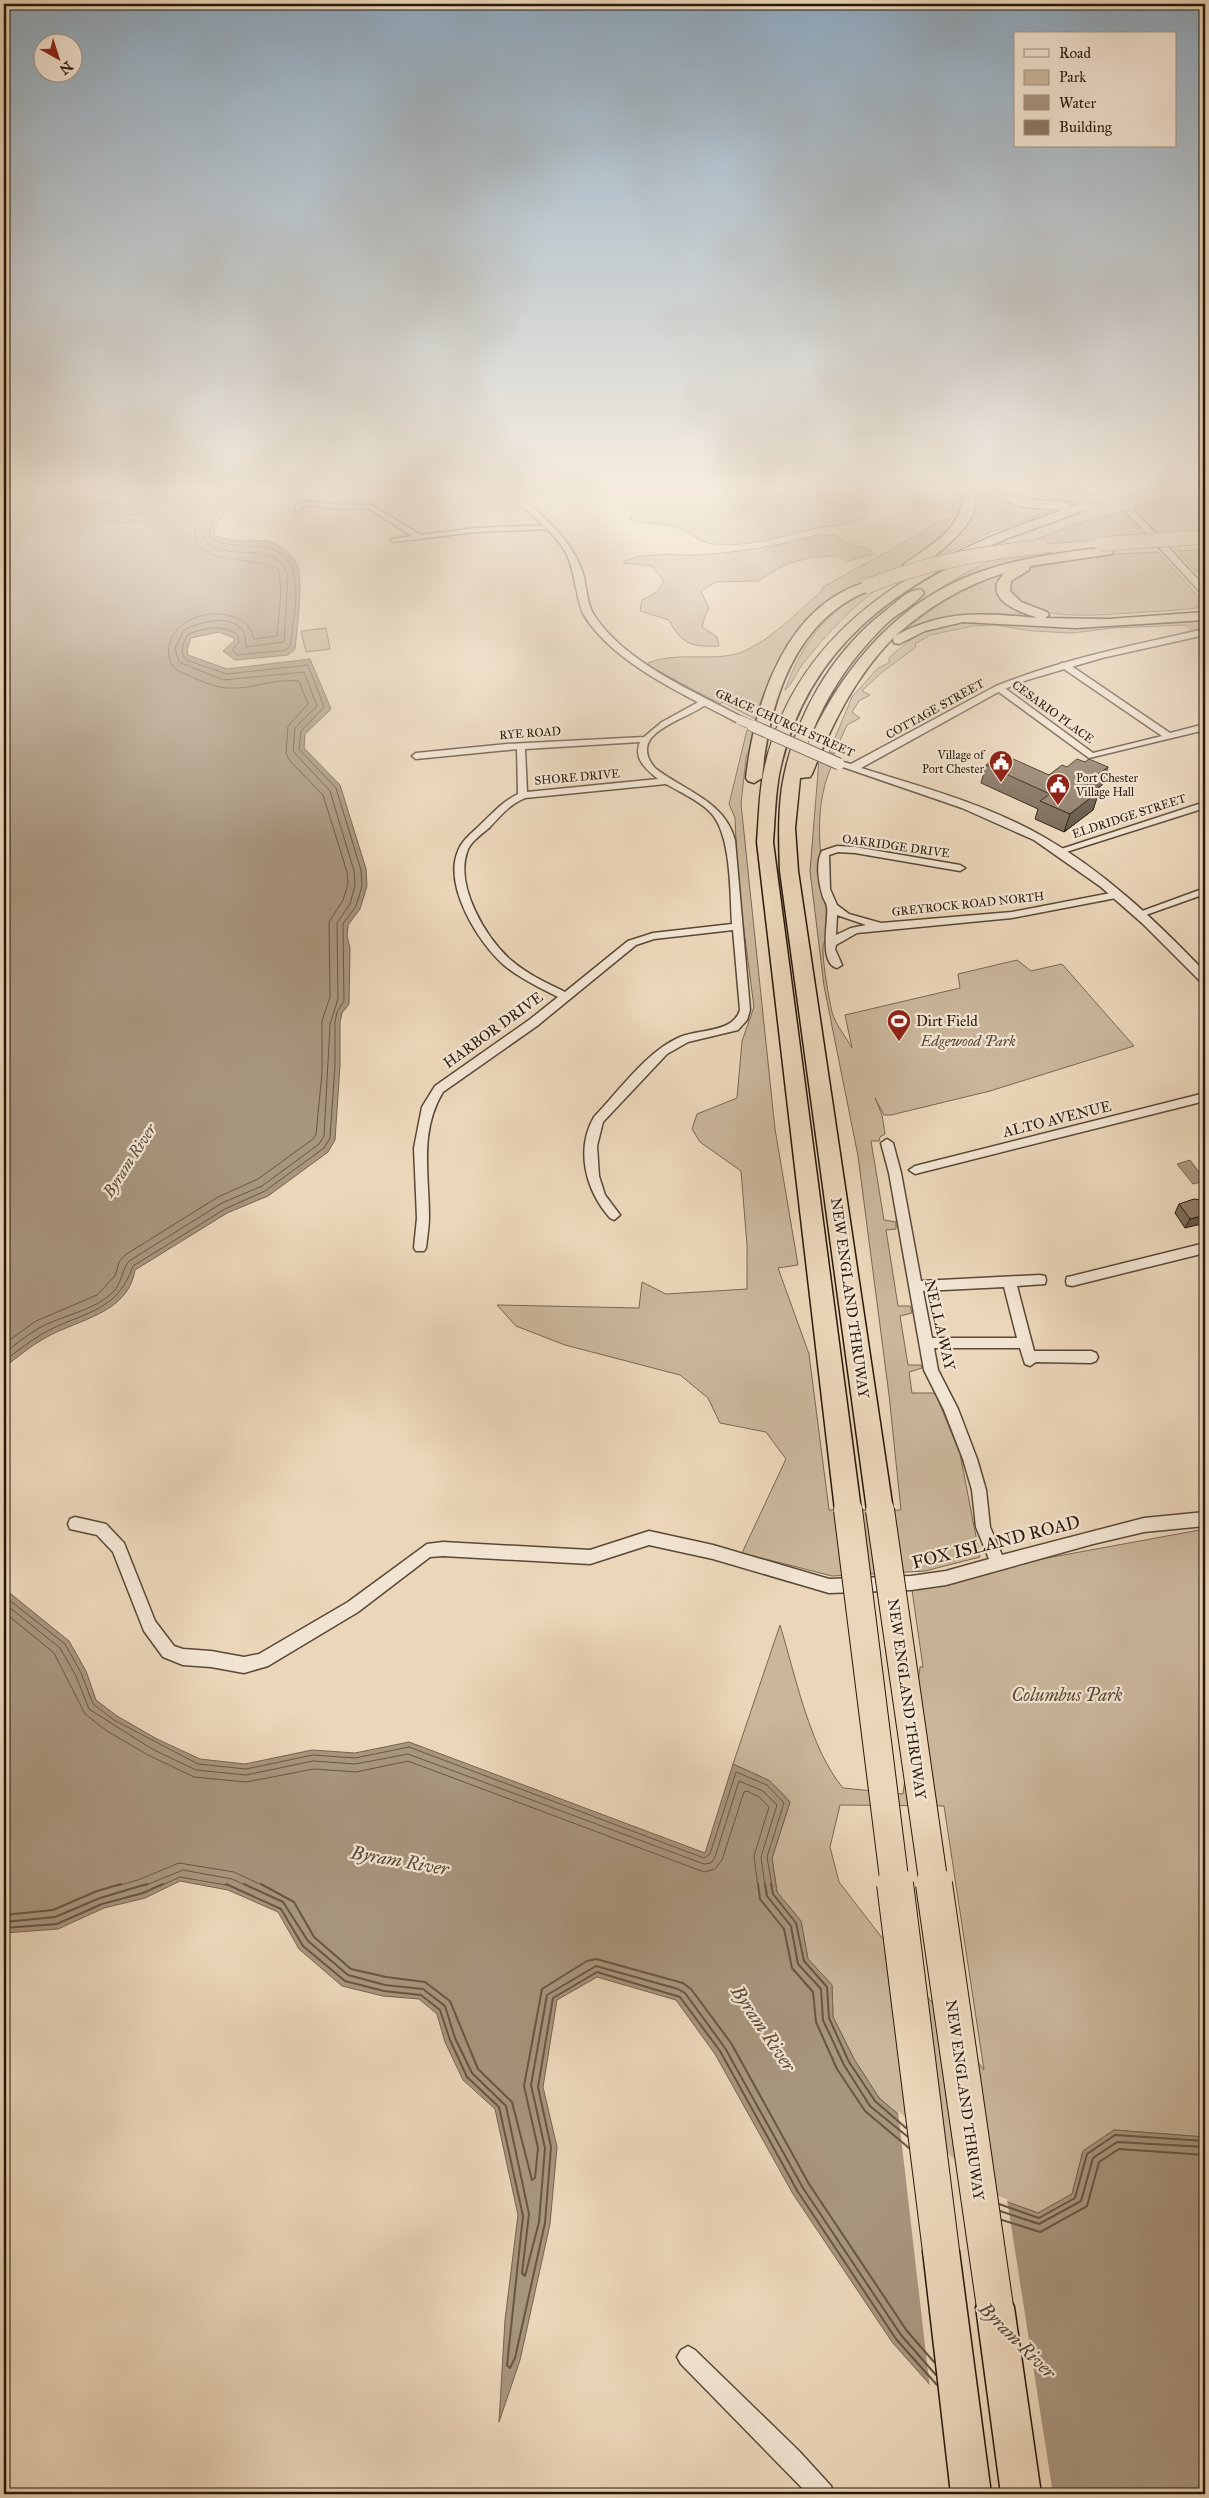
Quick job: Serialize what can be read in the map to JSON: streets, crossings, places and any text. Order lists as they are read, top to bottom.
{
  "streets": {
    "highway": ["NEW ENGLAND THRUWAY"],
    "street": [
      "COTTAGE STREET",
      "CESARIO PLACE",
      "GRACE CHURCH STREET",
      "RYE ROAD",
      "SHORE DRIVE",
      "ELDRIDGE STREET",
      "OAKRIDGE DRIVE",
      "GREYROCK ROAD NORTH",
      "HARBOR DRIVE",
      "ALTO AVENUE",
      "NELLA WAY",
      "FOX ISLAND ROAD"
    ]
  },
  "crossings": [
    ["COTTAGE STREET", "CESARIO PLACE"],
    ["COTTAGE STREET", "GRACE CHURCH STREET"],
    ["GRACE CHURCH STREET", "ELDRIDGE STREET"],
    ["GRACE CHURCH STREET", "GREYROCK ROAD NORTH"],
    ["SHORE DRIVE", "HARBOR DRIVE"],
    ["OAKRIDGE DRIVE", "GREYROCK ROAD NORTH"],
    ["NELLA WAY", "FOX ISLAND ROAD"]
  ],
  "water": ["Byram River"],
  "parks": ["Edgewood Park", "Columbus Park"],
  "places": {
    "public building": ["Village of Port Chester", "Port Chester Village Hall"],
    "sports": ["Dirt Field"]
  },
  "legend": [
    "Road",
    "Park",
    "Water",
    "Building"
  ],
  "north": "bottom right"
}
